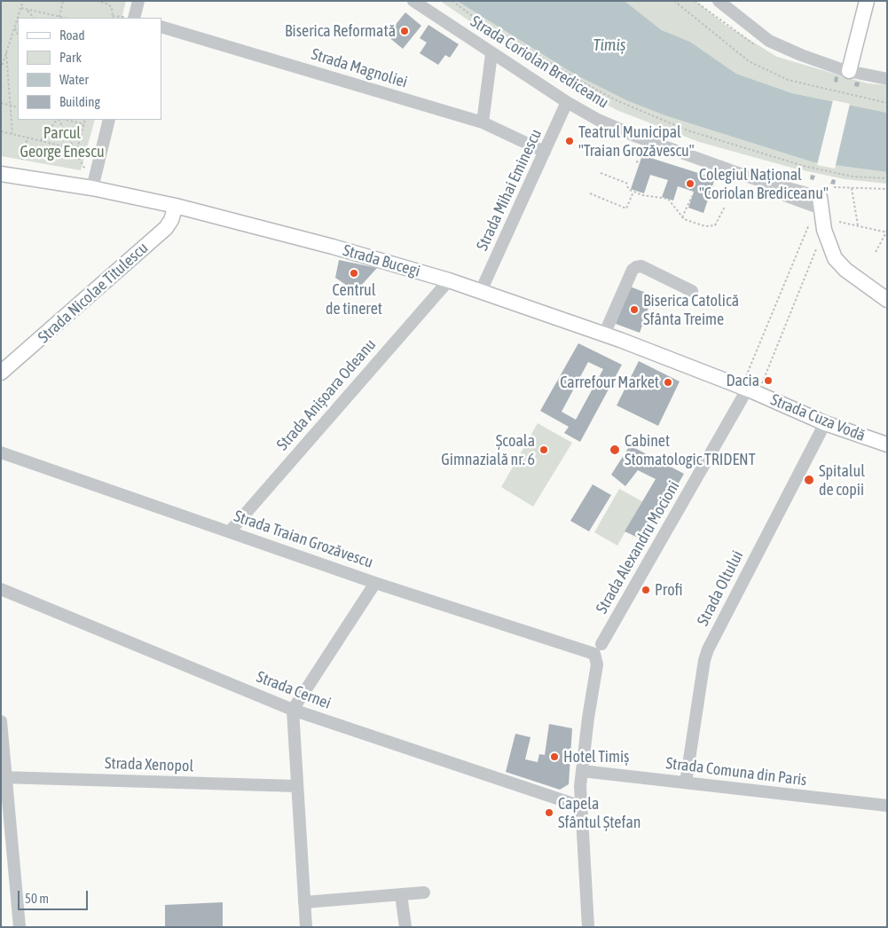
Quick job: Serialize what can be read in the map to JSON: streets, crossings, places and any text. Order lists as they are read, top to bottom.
{
  "streets": {
    "main road": ["Strada Bucegi", "Strada Nicolae Titulescu", "Strada Cuza Vodă"],
    "street": [
      "Strada Coriolan Brediceanu",
      "Strada Magnoliei",
      "Strada Mihai Eminescu",
      "Strada Anișoara Odeanu",
      "Strada Traian Grozăvescu",
      "Strada Alexandru Mocioni",
      "Strada Oltului",
      "Strada Cernei",
      "Strada Xenopol",
      "Strada Comuna din Paris"
    ]
  },
  "crossings": [
    ["Strada Coriolan Brediceanu", "Strada Mihai Eminescu"],
    ["Strada Magnoliei", "Strada Mihai Eminescu"],
    ["Strada Mihai Eminescu", "Strada Bucegi"],
    ["Strada Bucegi", "Strada Nicolae Titulescu"],
    ["Strada Bucegi", "Strada Anișoara Odeanu"],
    ["Strada Bucegi", "Strada Cuza Vodă"],
    ["Strada Bucegi", "Strada Alexandru Mocioni"],
    ["Strada Anișoara Odeanu", "Strada Traian Grozăvescu"],
    ["Strada Cuza Vodă", "Strada Alexandru Mocioni"],
    ["Strada Cuza Vodă", "Strada Oltului"],
    ["Strada Traian Grozăvescu", "Strada Comuna din Paris"],
    ["Strada Oltului", "Strada Comuna din Paris"]
  ],
  "water": ["Timiș"],
  "parks": ["Parcul George Enescu"],
  "places": [
    "Biserica Reformată",
    "Teatrul Municipal \"Traian Grozăvescu\"",
    "Colegiul Național \"Coriolan Brediceanu\"",
    "Centrul de tineret",
    "Biserica Catolică Sfânta Treime",
    "Dacia",
    "Carrefour Market",
    "Școala Gimnazială nr. 6",
    "Cabinet Stomatologic TRIDENT",
    "Spitalul de copii",
    "Profi",
    "Hotel Timiș",
    "Capela Sfântul Ștefan"
  ],
  "legend": [
    "Road",
    "Park",
    "Water",
    "Building"
  ],
  "scale_bar": "50 m"
}
